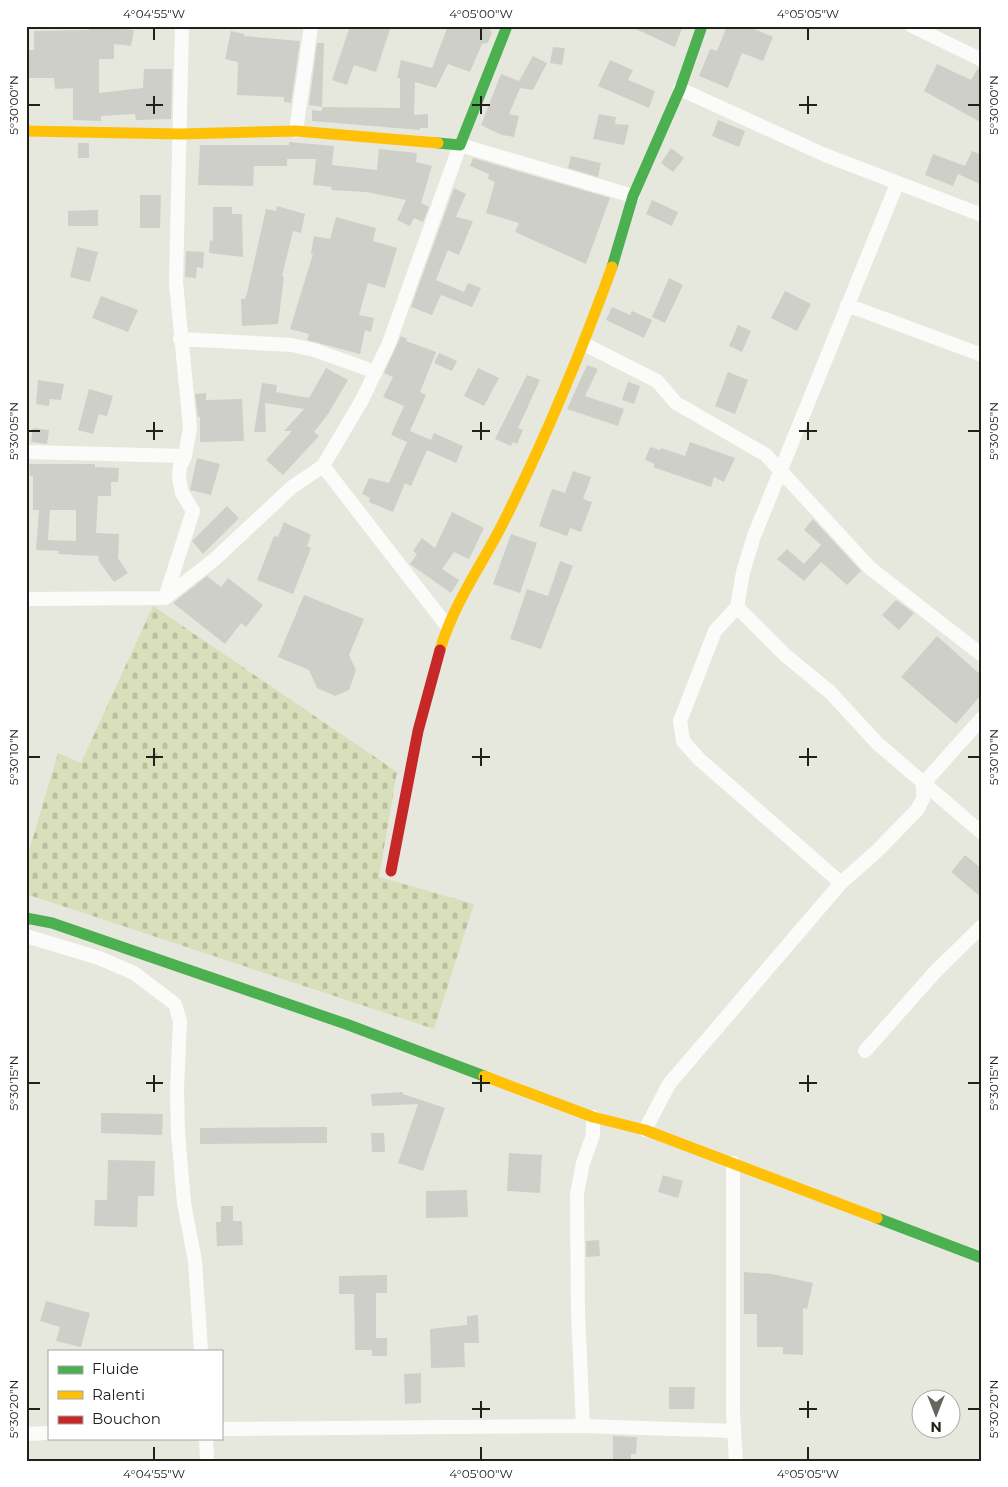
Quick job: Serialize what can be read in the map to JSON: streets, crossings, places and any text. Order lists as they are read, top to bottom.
{
  "legend": ["Fluide", "Ralenti", "Bouchon"],
  "north": "bottom",
  "coordinates": [
    "4°04'55\"W",
    "4°05'00\"W",
    "4°05'05\"W",
    "5°30'00\"N",
    "5°30'05\"N",
    "5°30'10\"N",
    "5°30'15\"N",
    "5°30'20\"N"
  ]
}
